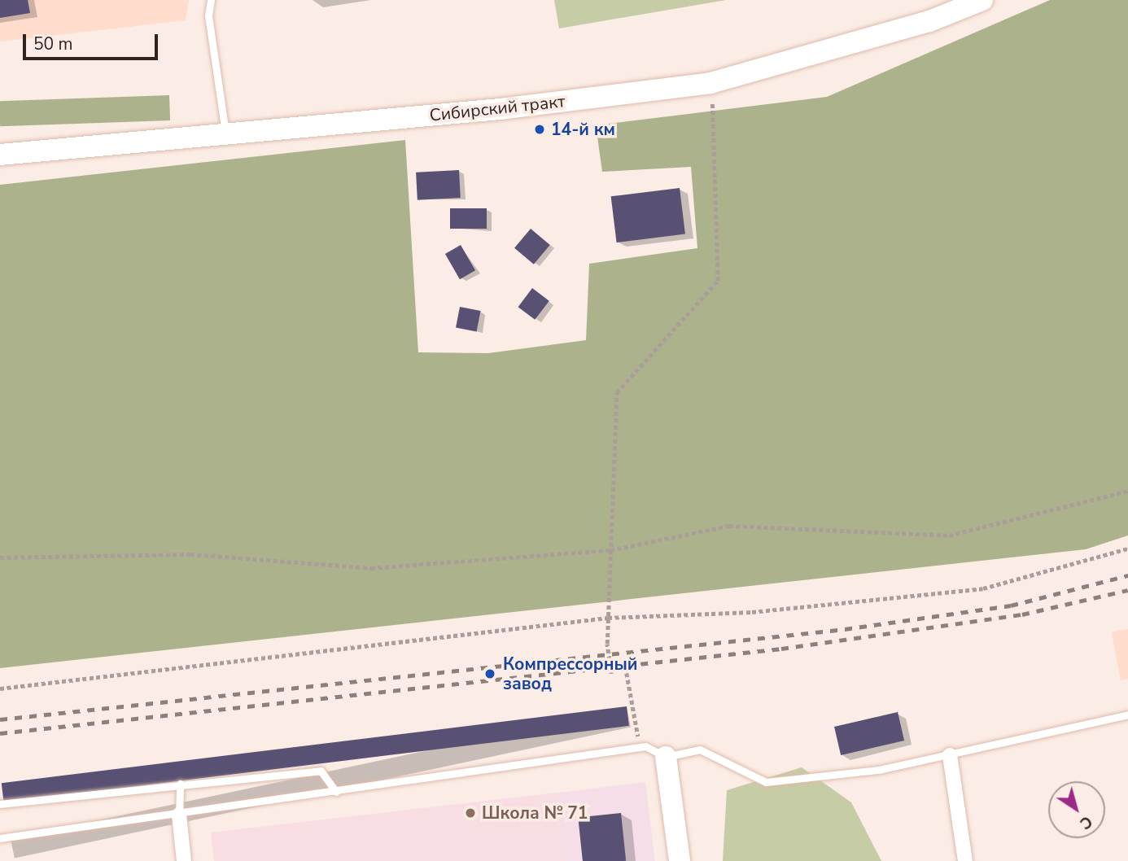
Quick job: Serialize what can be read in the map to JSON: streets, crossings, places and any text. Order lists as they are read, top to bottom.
{
  "streets": {
    "main road": ["Сибирский тракт"]
  },
  "places": ["14-й км", "Компрессорный завод", "Школа № 71"],
  "scale_bar": "50 m",
  "north": "bottom right"
}
